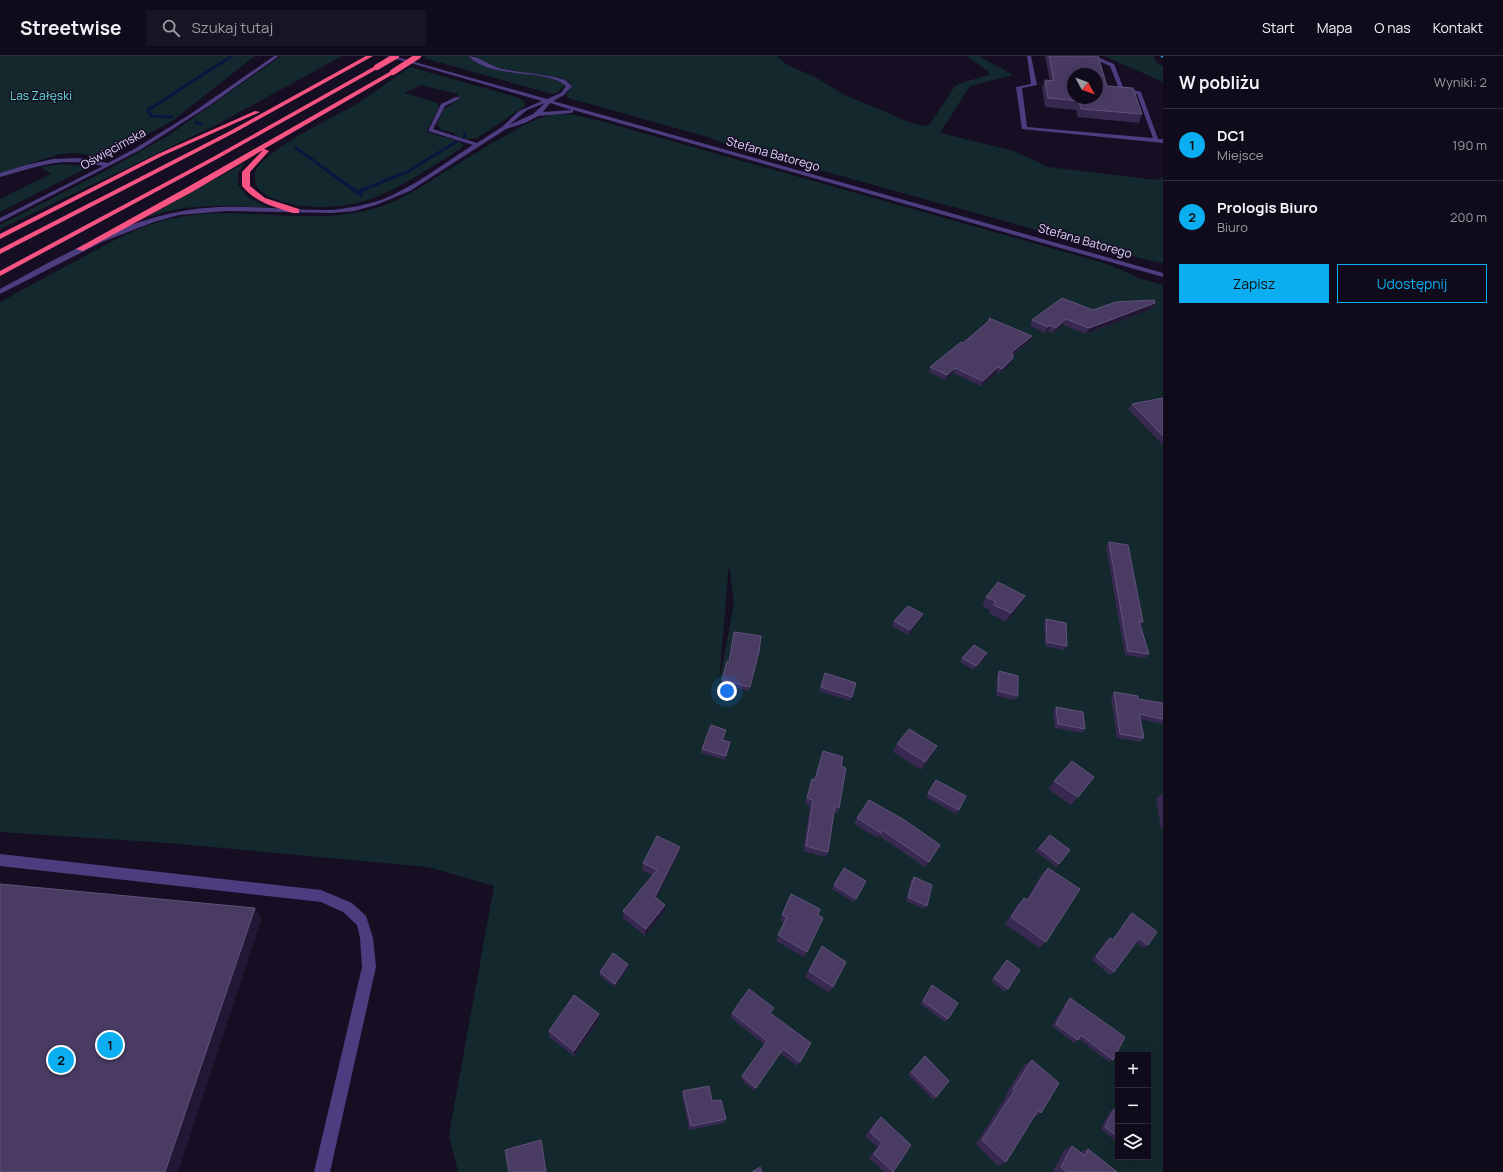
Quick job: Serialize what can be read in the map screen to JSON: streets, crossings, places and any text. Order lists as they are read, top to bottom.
{
  "streets": {
    "street": ["Oświęcimska", "Stefana Batorego"]
  },
  "parks": ["Las Załęski"],
  "north": "bottom right",
  "page": {
    "header": "Streetwise",
    "search": "Szukaj tutaj",
    "nav": [
      "Start",
      "Mapa",
      "O nas",
      "Kontakt"
    ],
    "heading": ["W pobliżu", "Wyniki: 2"],
    "list": [
      {
        "mark": "1",
        "name": "DC1",
        "note": "Miejsce",
        "value": "190 m"
      },
      {
        "mark": "2",
        "name": "Prologis Biuro",
        "note": "Biuro",
        "value": "200 m"
      }
    ],
    "buttons": ["Zapisz", "Udostępnij"],
    "pins": ["1", "2"],
    "map_buttons": ["+", "−"]
  }
}
